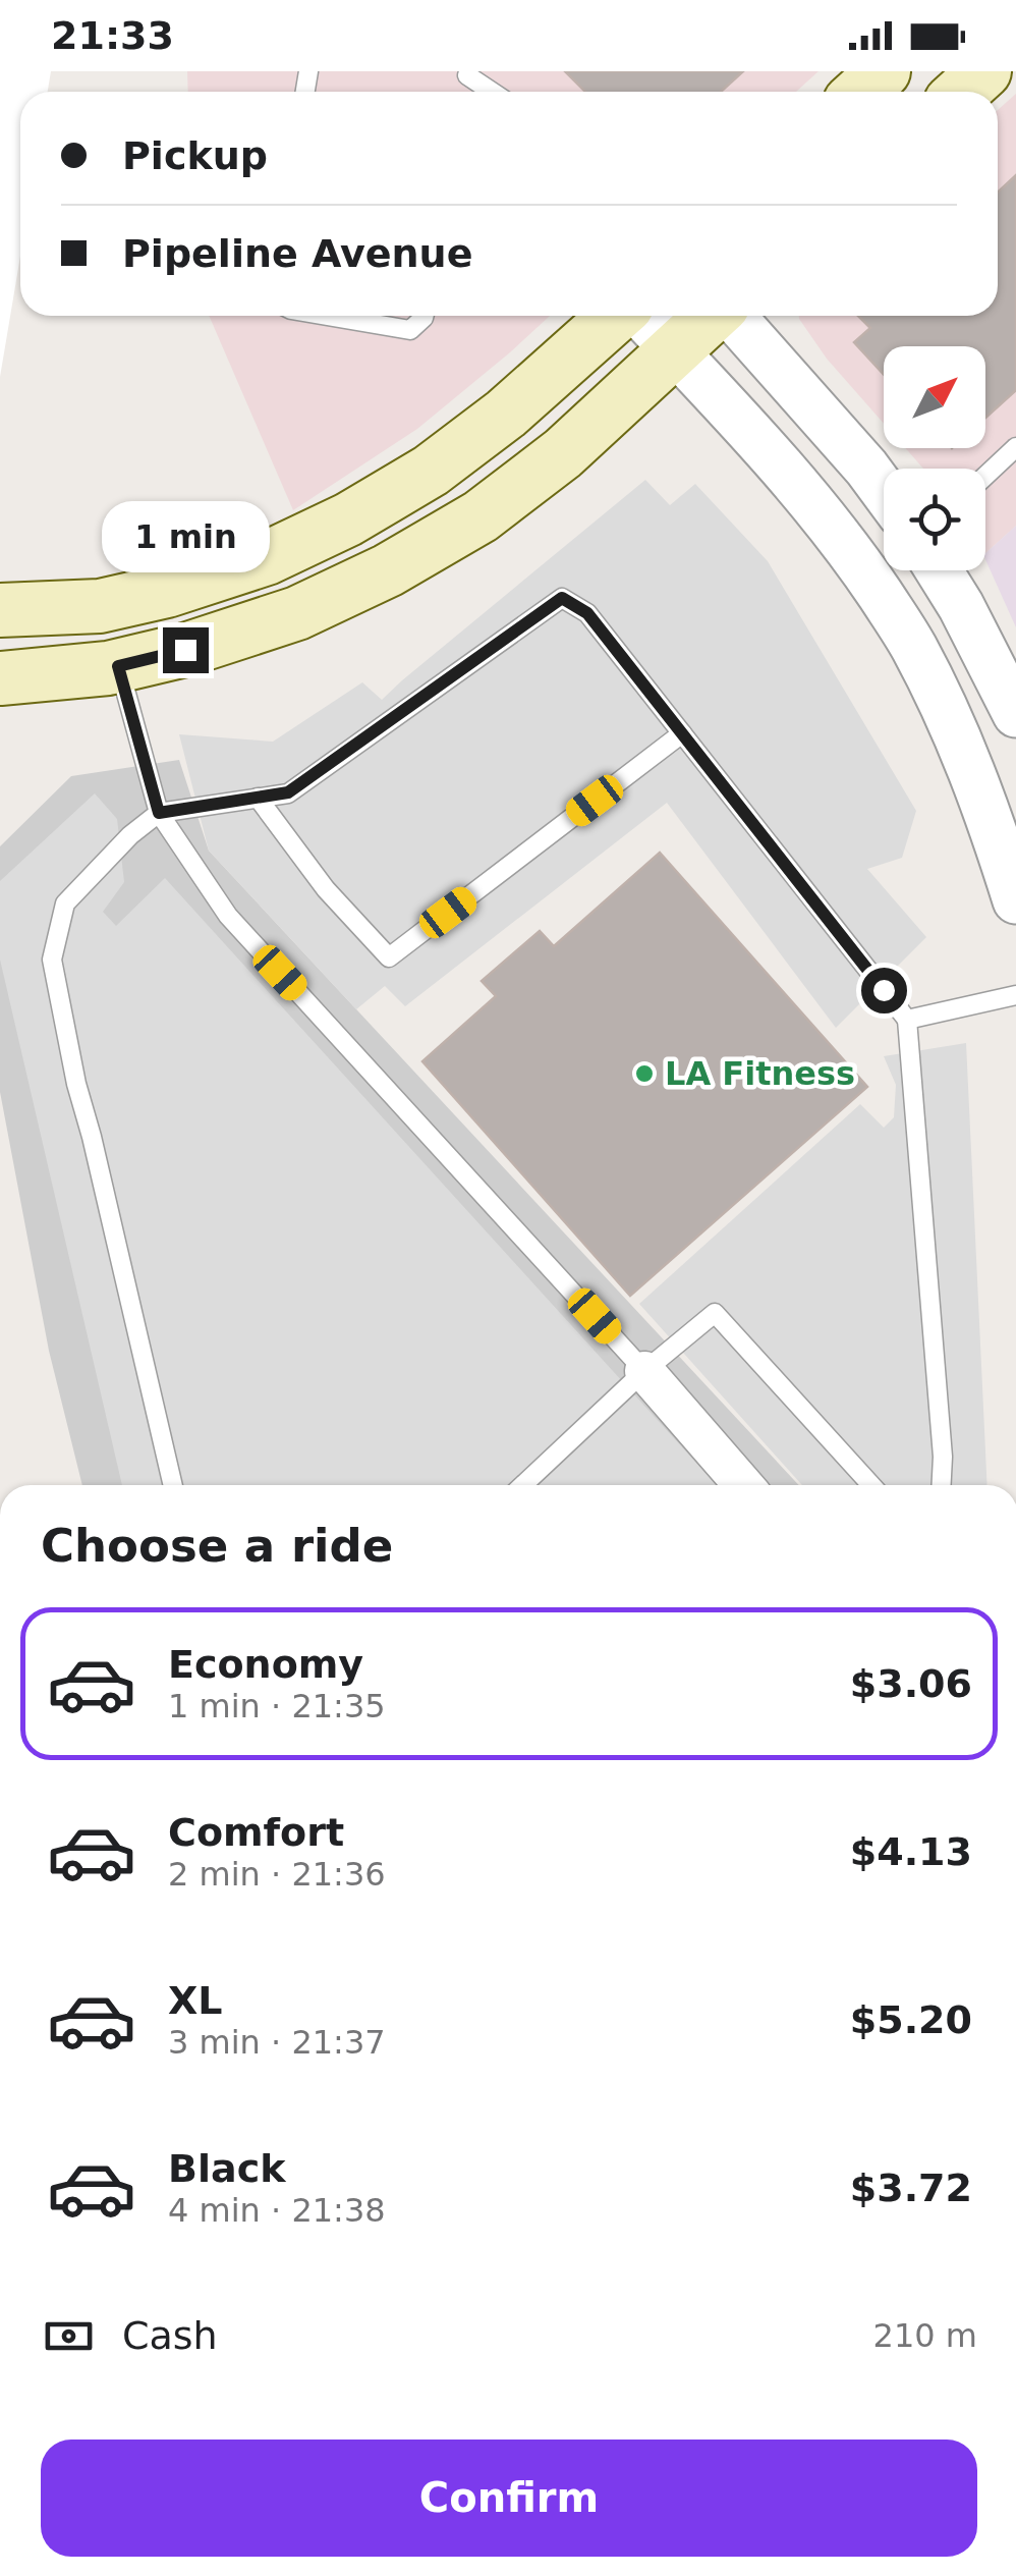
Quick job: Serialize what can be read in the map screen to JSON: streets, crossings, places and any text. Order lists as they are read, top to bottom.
{
  "places": ["LA Fitness"],
  "north": "top right",
  "page": {
    "status": "21:33",
    "banner": ["Pickup", "Pipeline Avenue"],
    "bubble": "1 min",
    "heading": "Choose a ride",
    "list": [
      {
        "name": "Economy",
        "note": "1 min · 21:35",
        "value": "$3.06"
      },
      {
        "name": "Comfort",
        "note": "2 min · 21:36",
        "value": "$4.13"
      },
      {
        "name": "XL",
        "note": "3 min · 21:37",
        "value": "$5.20"
      },
      {
        "name": "Black",
        "note": "4 min · 21:38",
        "value": "$3.72"
      }
    ],
    "pay": ["Cash", "210 m"],
    "buttons": "Confirm"
  }
}
